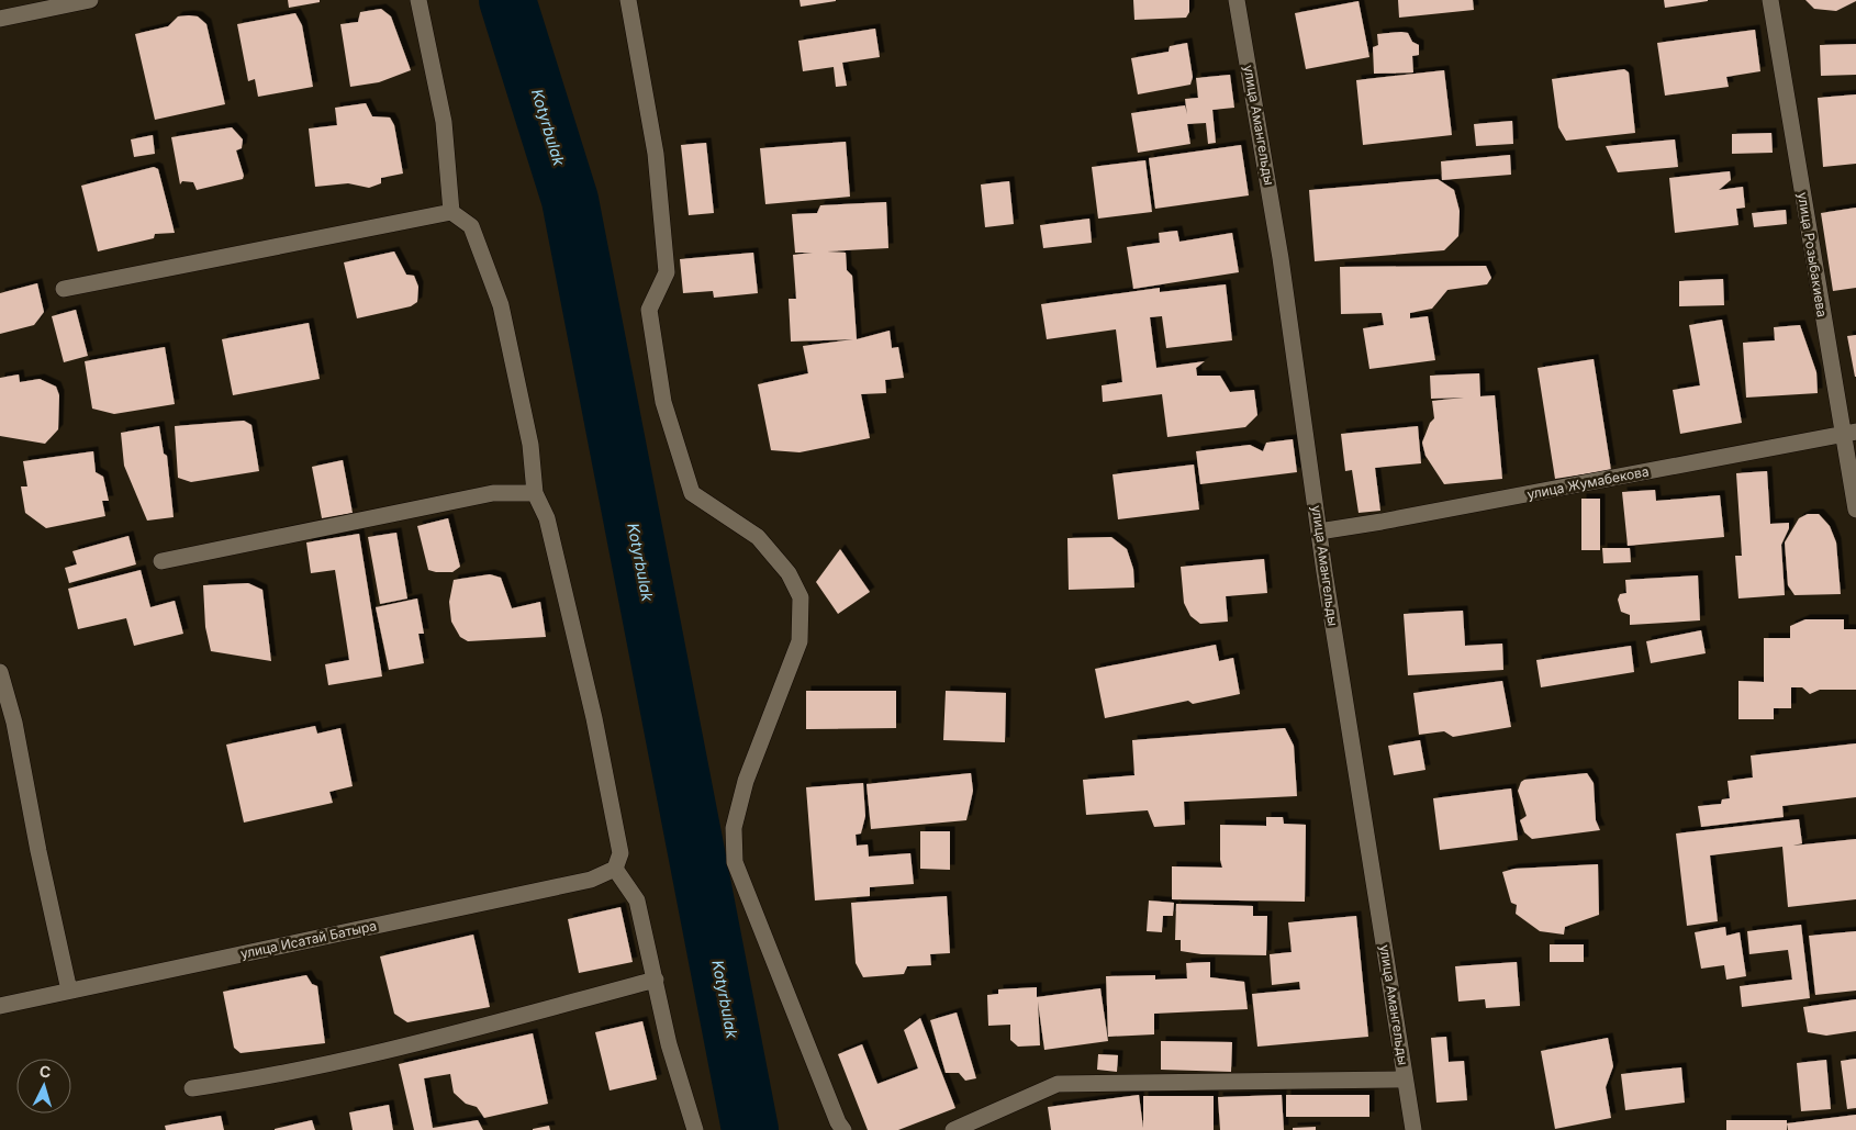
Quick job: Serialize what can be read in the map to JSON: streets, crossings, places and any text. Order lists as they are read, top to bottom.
{
  "streets": {
    "street": [
      "улица Амангельды",
      "улица Розыбакиева",
      "улица Жумабекова",
      "улица Исатай Батыра"
    ]
  },
  "crossings": [
    ["улица Амангельды", "улица Жумабекова"],
    ["улица Розыбакиева", "улица Жумабекова"]
  ],
  "water": ["Kotyrbulak"],
  "north": "top"
}
